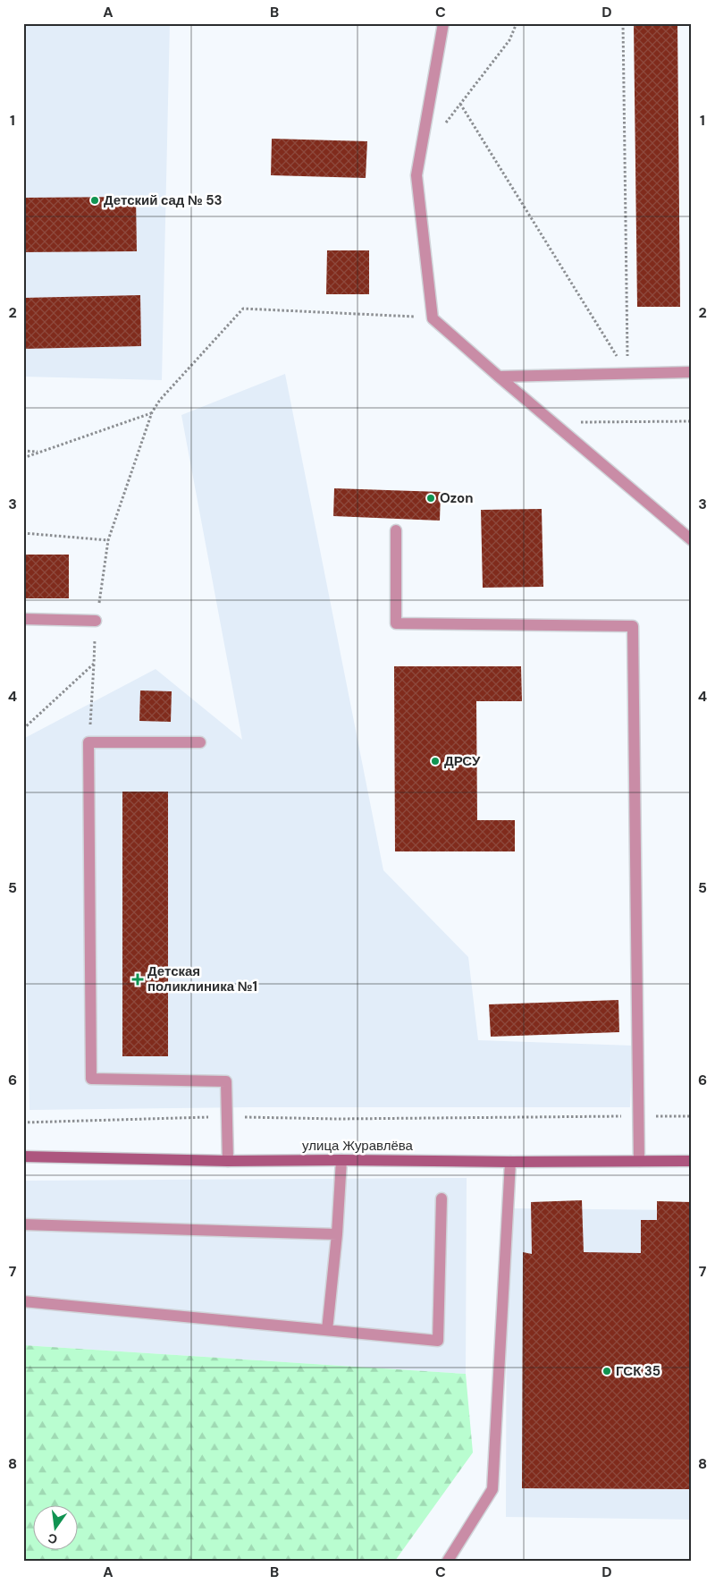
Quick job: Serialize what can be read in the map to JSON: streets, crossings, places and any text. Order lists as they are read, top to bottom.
{
  "streets": {
    "street": ["улица Журавлёва"]
  },
  "places": {
    "other": [
      "Детский сад № 53",
      "Ozon",
      "ДРСУ",
      "ГСК 35"
    ],
    "health": ["Детская поликлиника №1"]
  },
  "north": "bottom",
  "grid": {
    "columns": [
      "A",
      "B",
      "C",
      "D"
    ],
    "rows": [
      "1",
      "2",
      "3",
      "4",
      "5",
      "6",
      "7",
      "8"
    ]
  }
}
